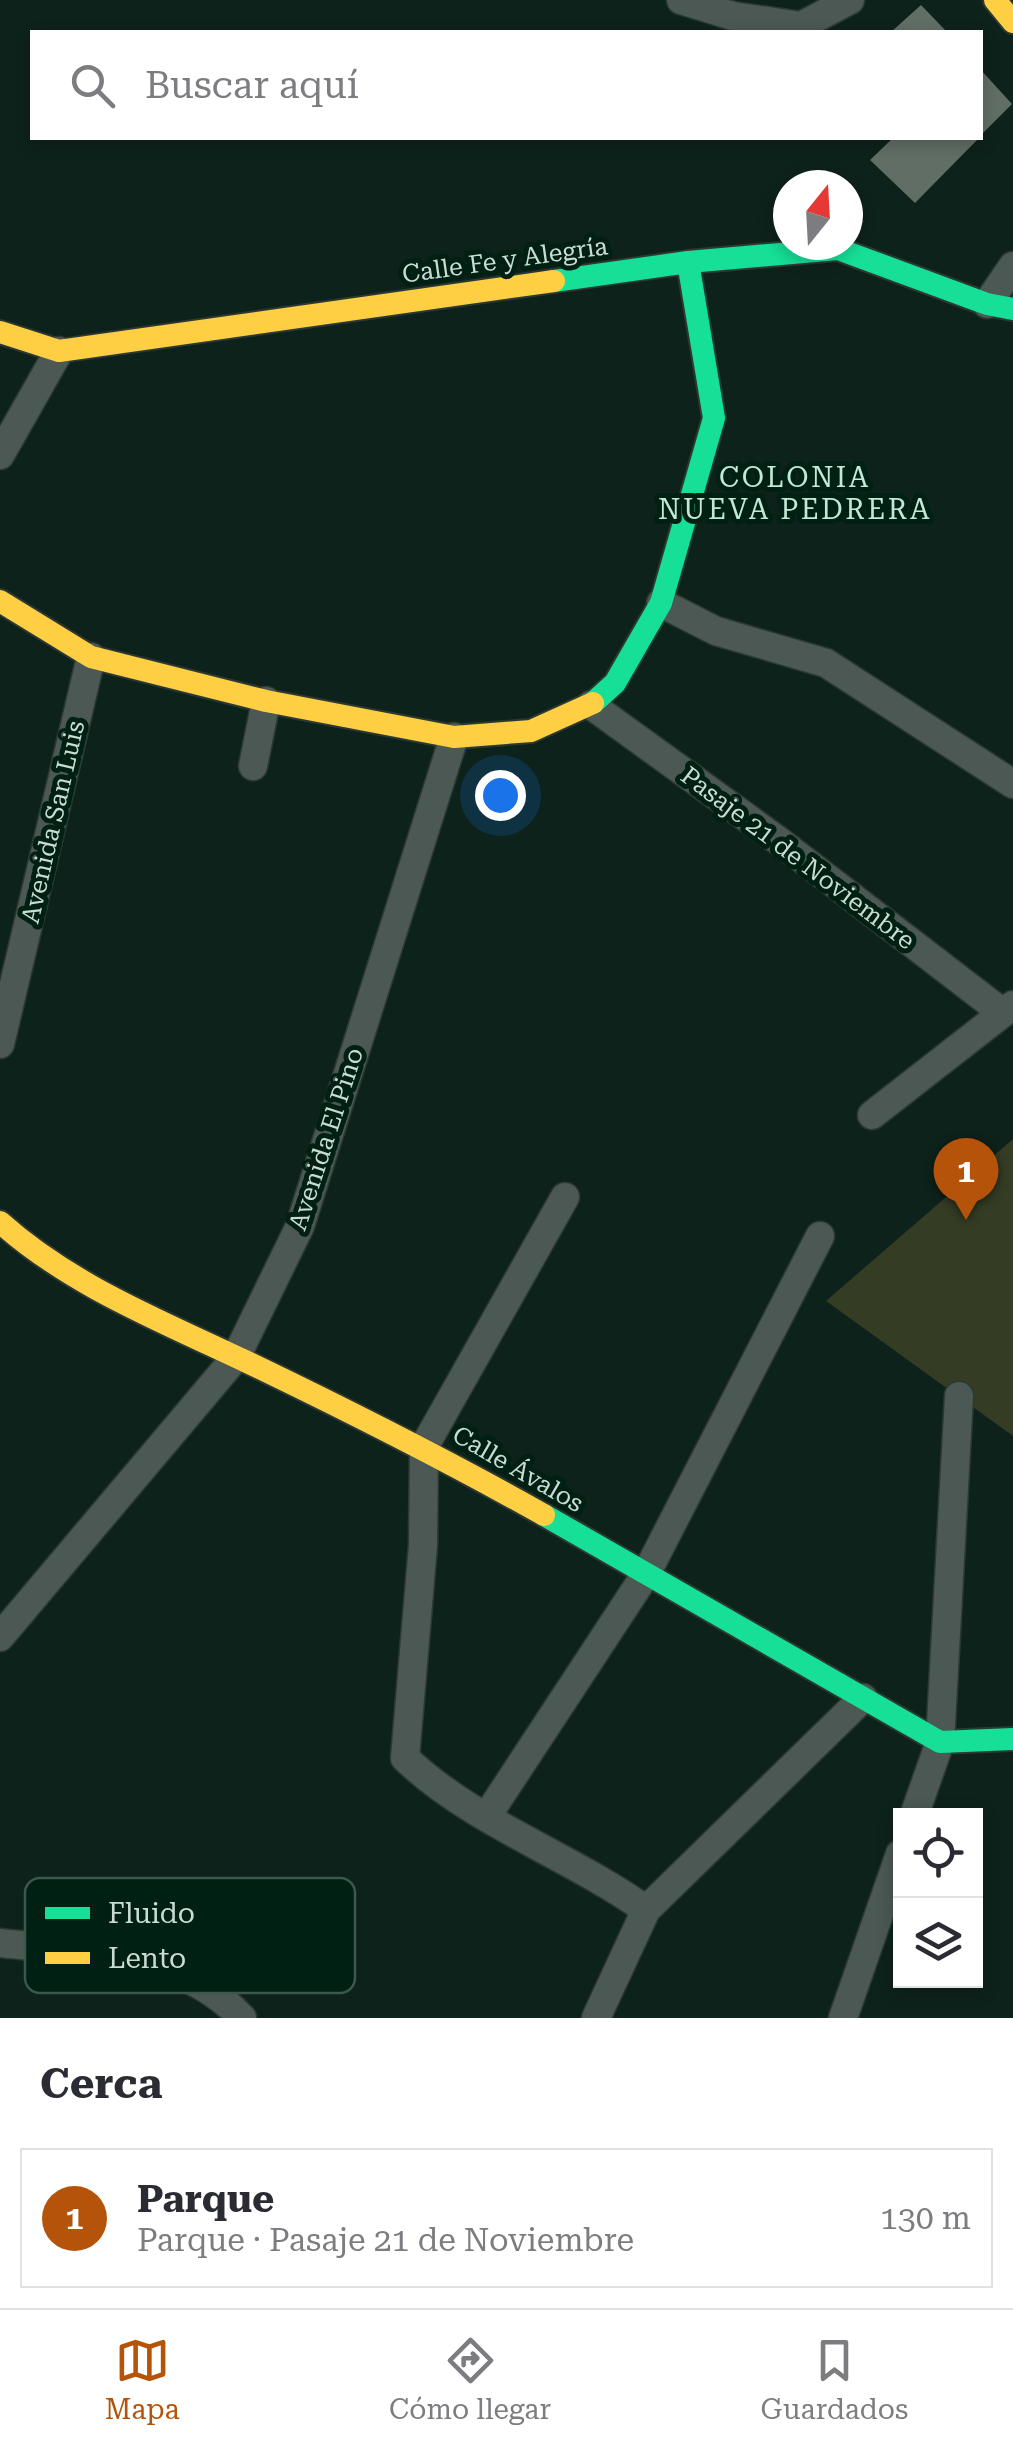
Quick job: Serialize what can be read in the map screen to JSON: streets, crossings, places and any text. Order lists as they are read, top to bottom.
{
  "streets": {
    "main road": ["Calle Fe y Alegría", "Calle Ávalos"],
    "street": ["Avenida San Luis", "Pasaje 21 de Noviembre", "Avenida El Pino"]
  },
  "crossings": [
    ["Avenida El Pino", "Calle Ávalos"]
  ],
  "districts": ["COLONIA NUEVA PEDRERA"],
  "legend": ["Fluido", "Lento"],
  "north": "top",
  "page": {
    "search": "Buscar aquí",
    "pins": "1",
    "heading": "Cerca",
    "list": [
      {
        "mark": "1",
        "name": "Parque",
        "note": "Parque · Pasaje 21 de Noviembre",
        "value": "130 m"
      }
    ],
    "nav": ["Mapa", "Cómo llegar", "Guardados"]
  }
}
